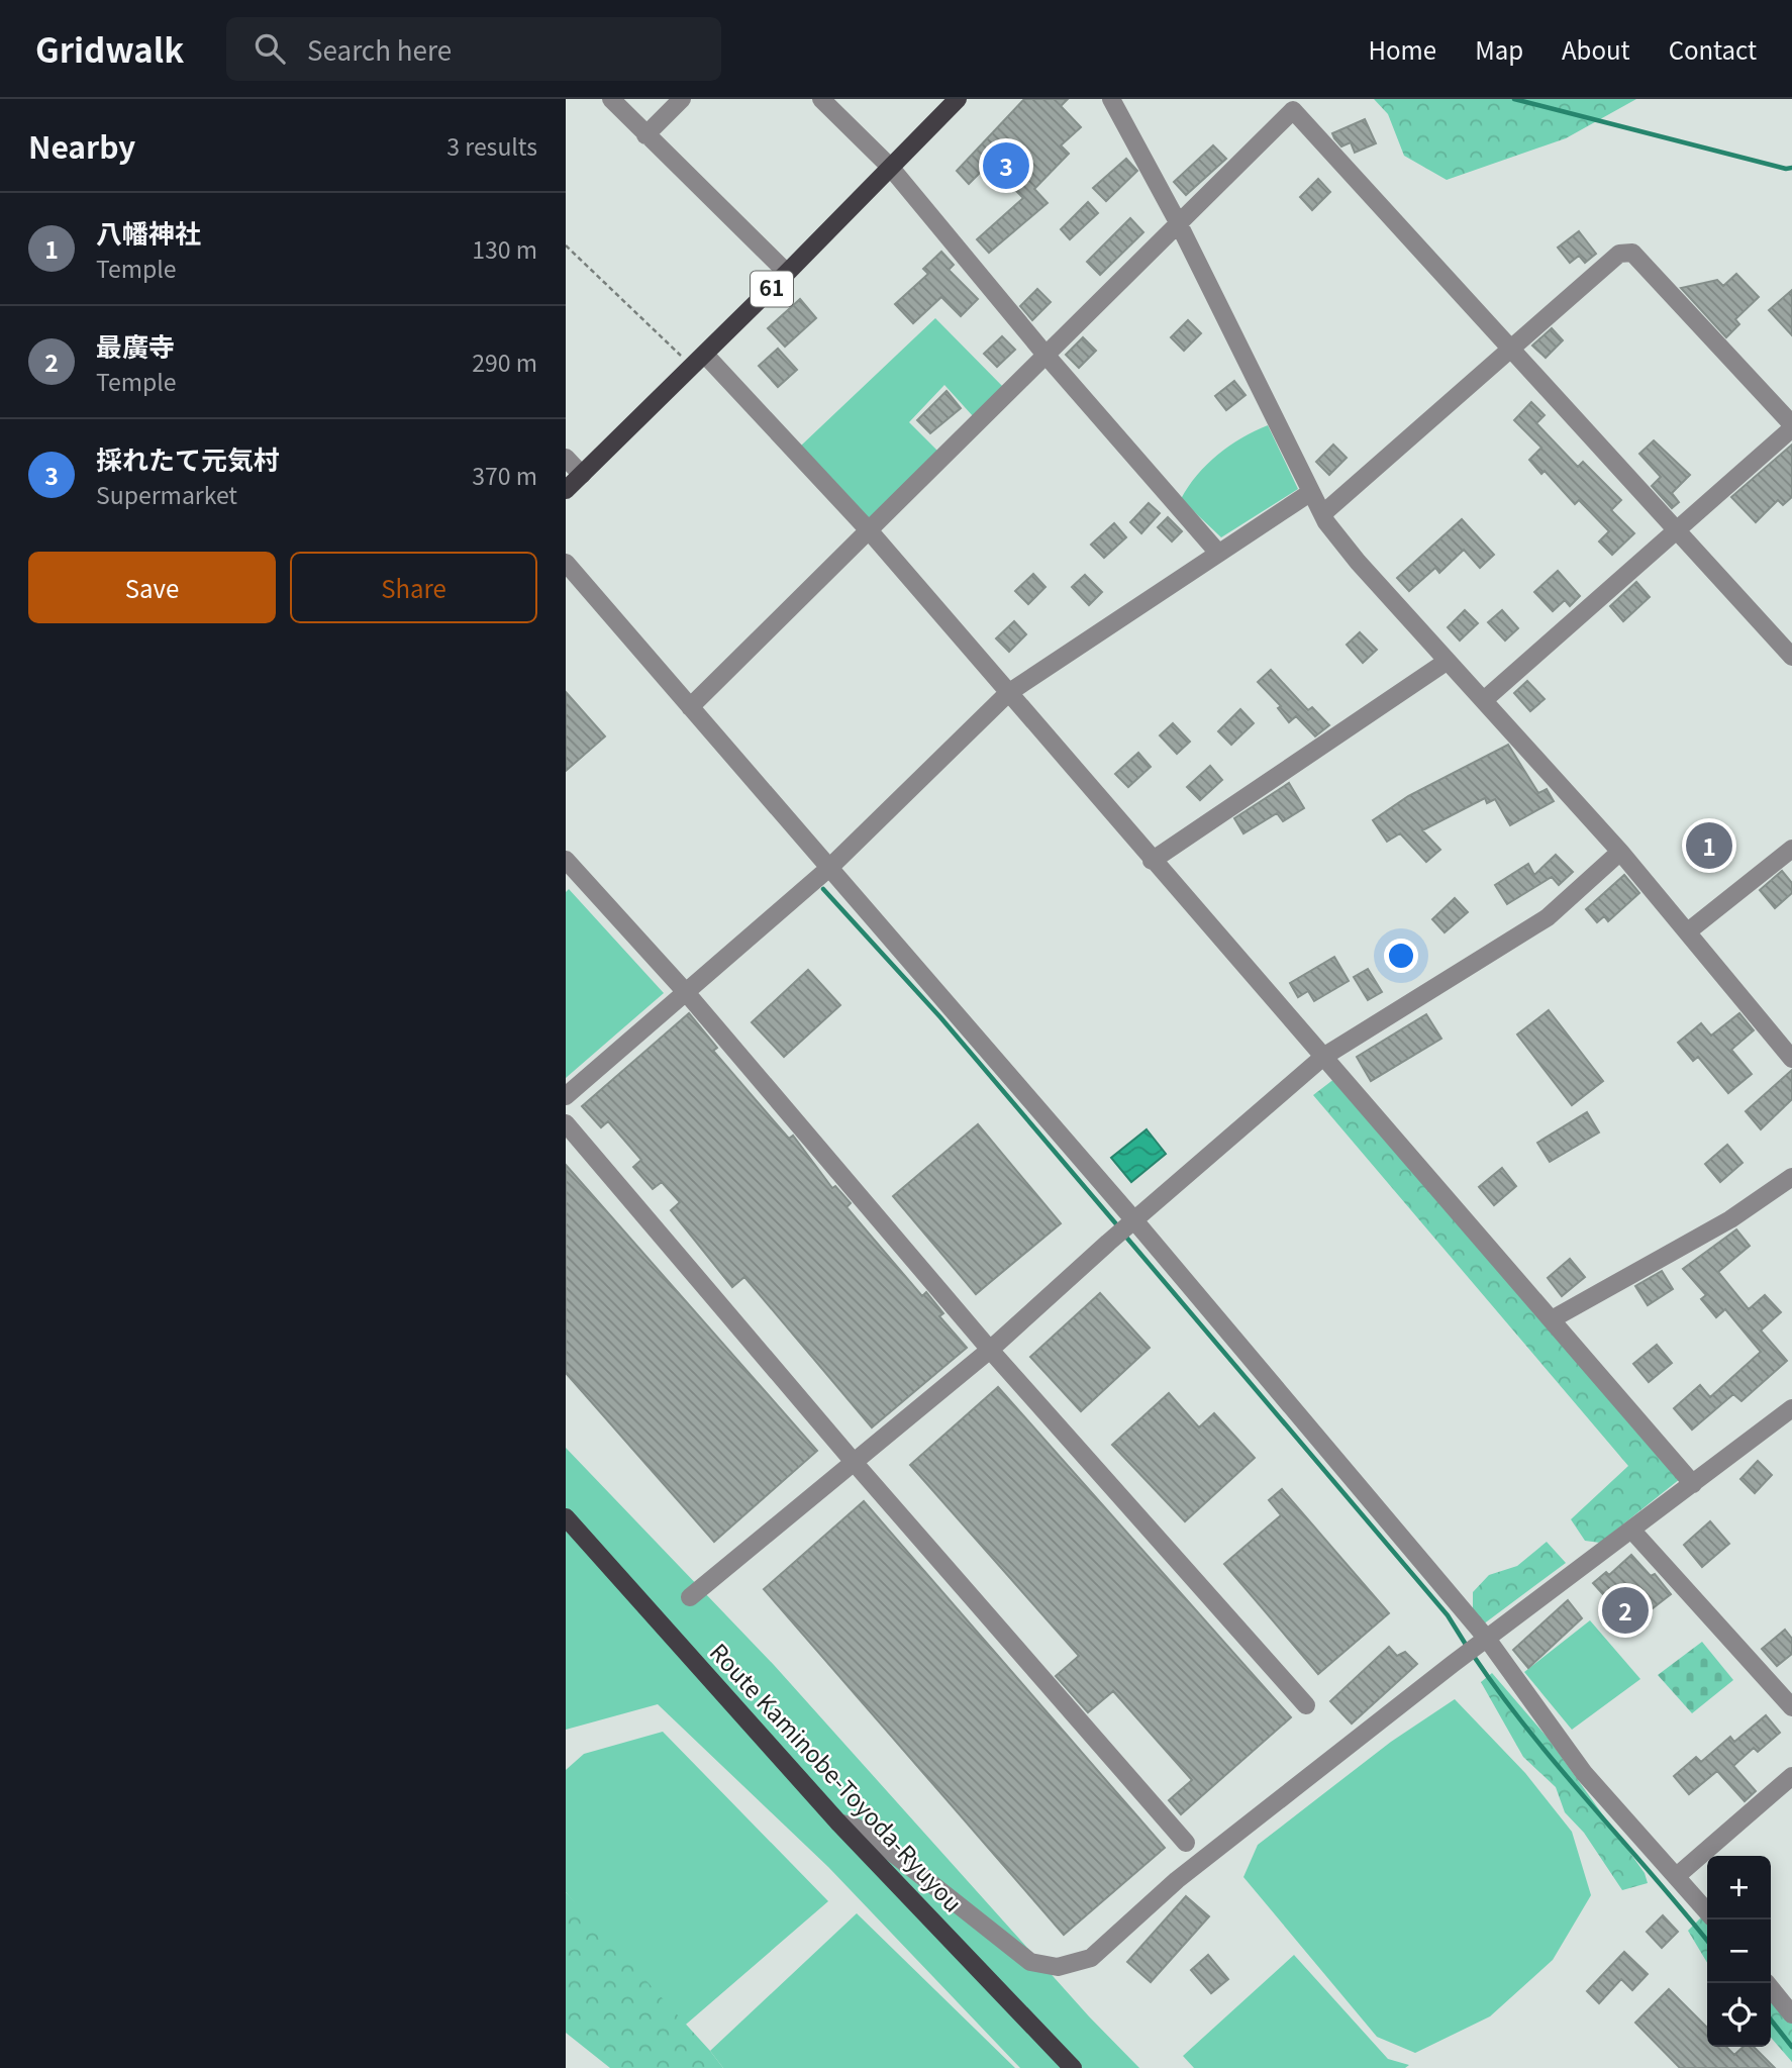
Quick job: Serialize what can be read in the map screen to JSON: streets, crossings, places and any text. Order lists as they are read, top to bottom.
{
  "streets": {
    "main road": ["61", "Route Kaminobe-Toyoda-Ryuyou"]
  },
  "page": {
    "header": "Gridwalk",
    "search": "Search here",
    "nav": [
      "Home",
      "Map",
      "About",
      "Contact"
    ],
    "heading": ["Nearby", "3 results"],
    "pins": ["3", "1", "2"],
    "list": [
      {
        "mark": "1",
        "name": "八幡神社",
        "note": "Temple",
        "value": "130 m"
      },
      {
        "mark": "2",
        "name": "最廣寺",
        "note": "Temple",
        "value": "290 m"
      },
      {
        "mark": "3",
        "name": "採れたて元気村",
        "note": "Supermarket",
        "value": "370 m"
      }
    ],
    "buttons": ["Save", "Share"],
    "map_buttons": ["+", "−"]
  }
}
